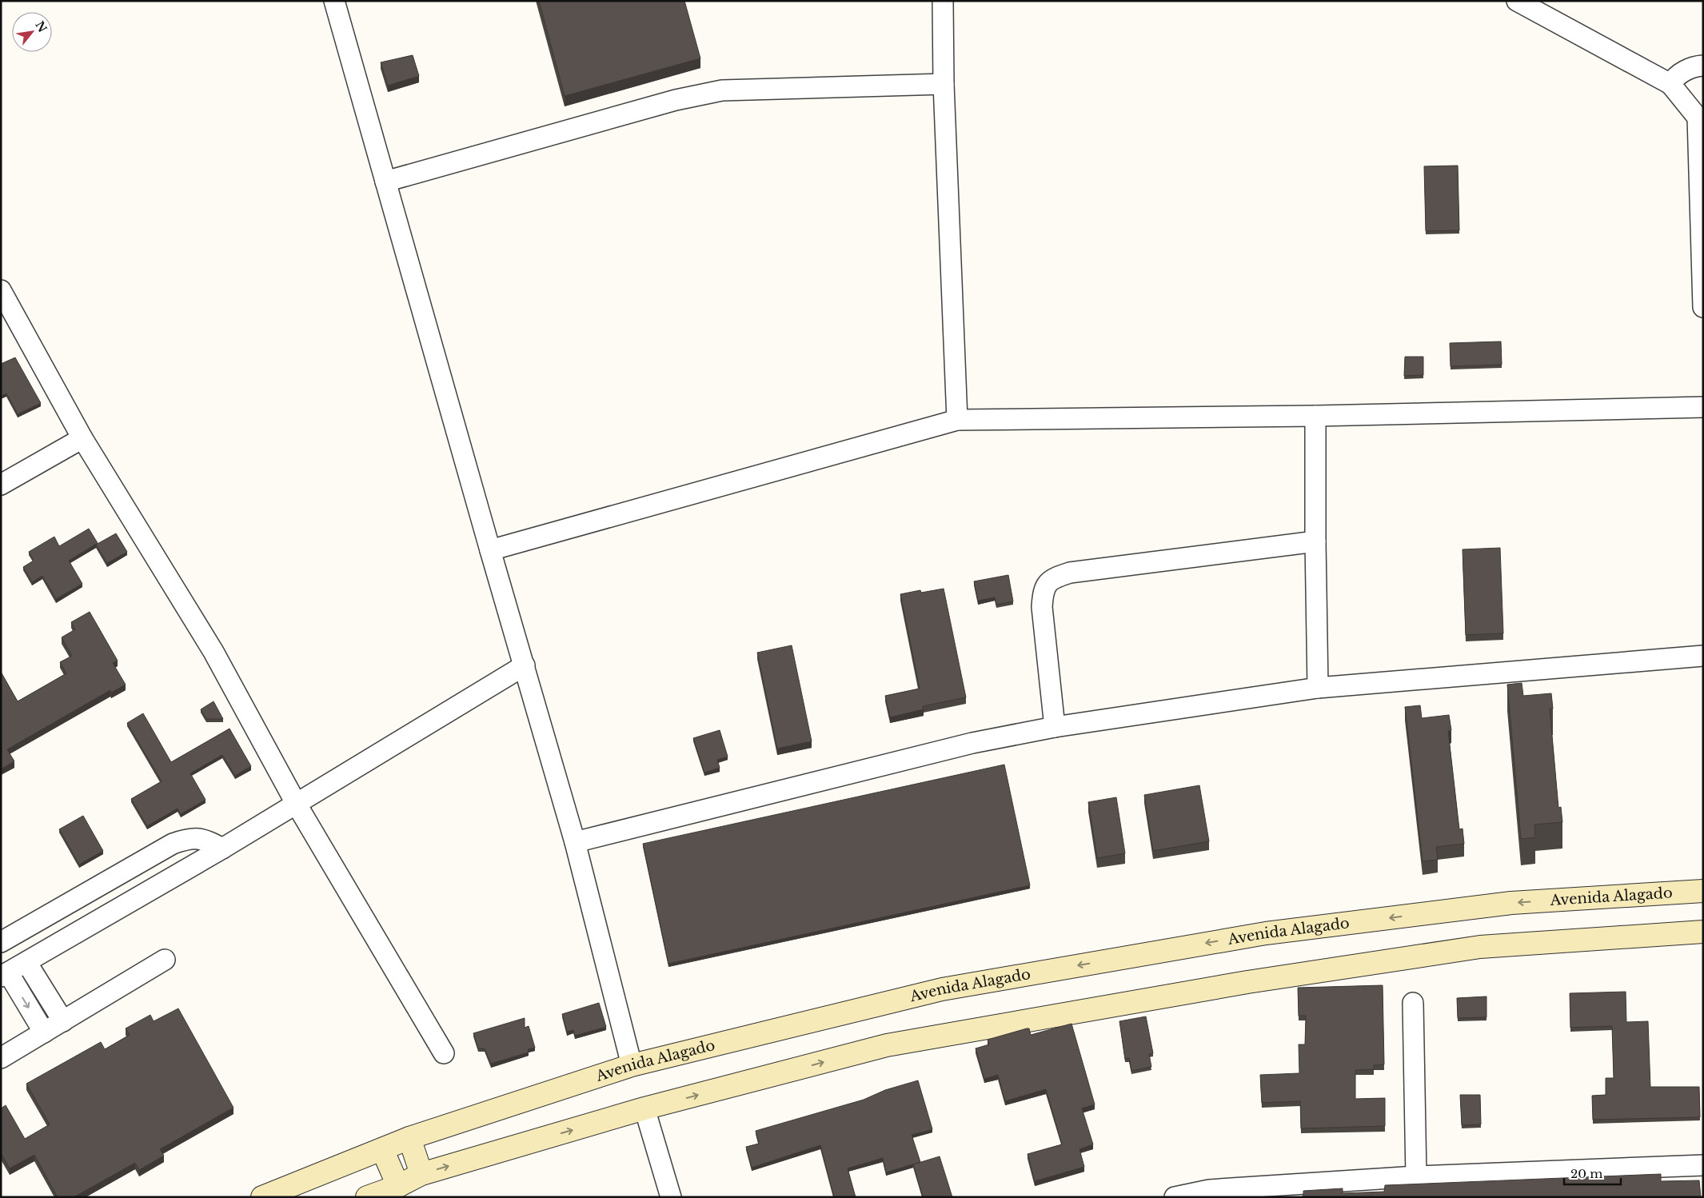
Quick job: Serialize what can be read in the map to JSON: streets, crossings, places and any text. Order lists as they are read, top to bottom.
{
  "streets": {
    "main road": ["Avenida Alagado"]
  },
  "scale_bar": "20 m",
  "north": "top right"
}
